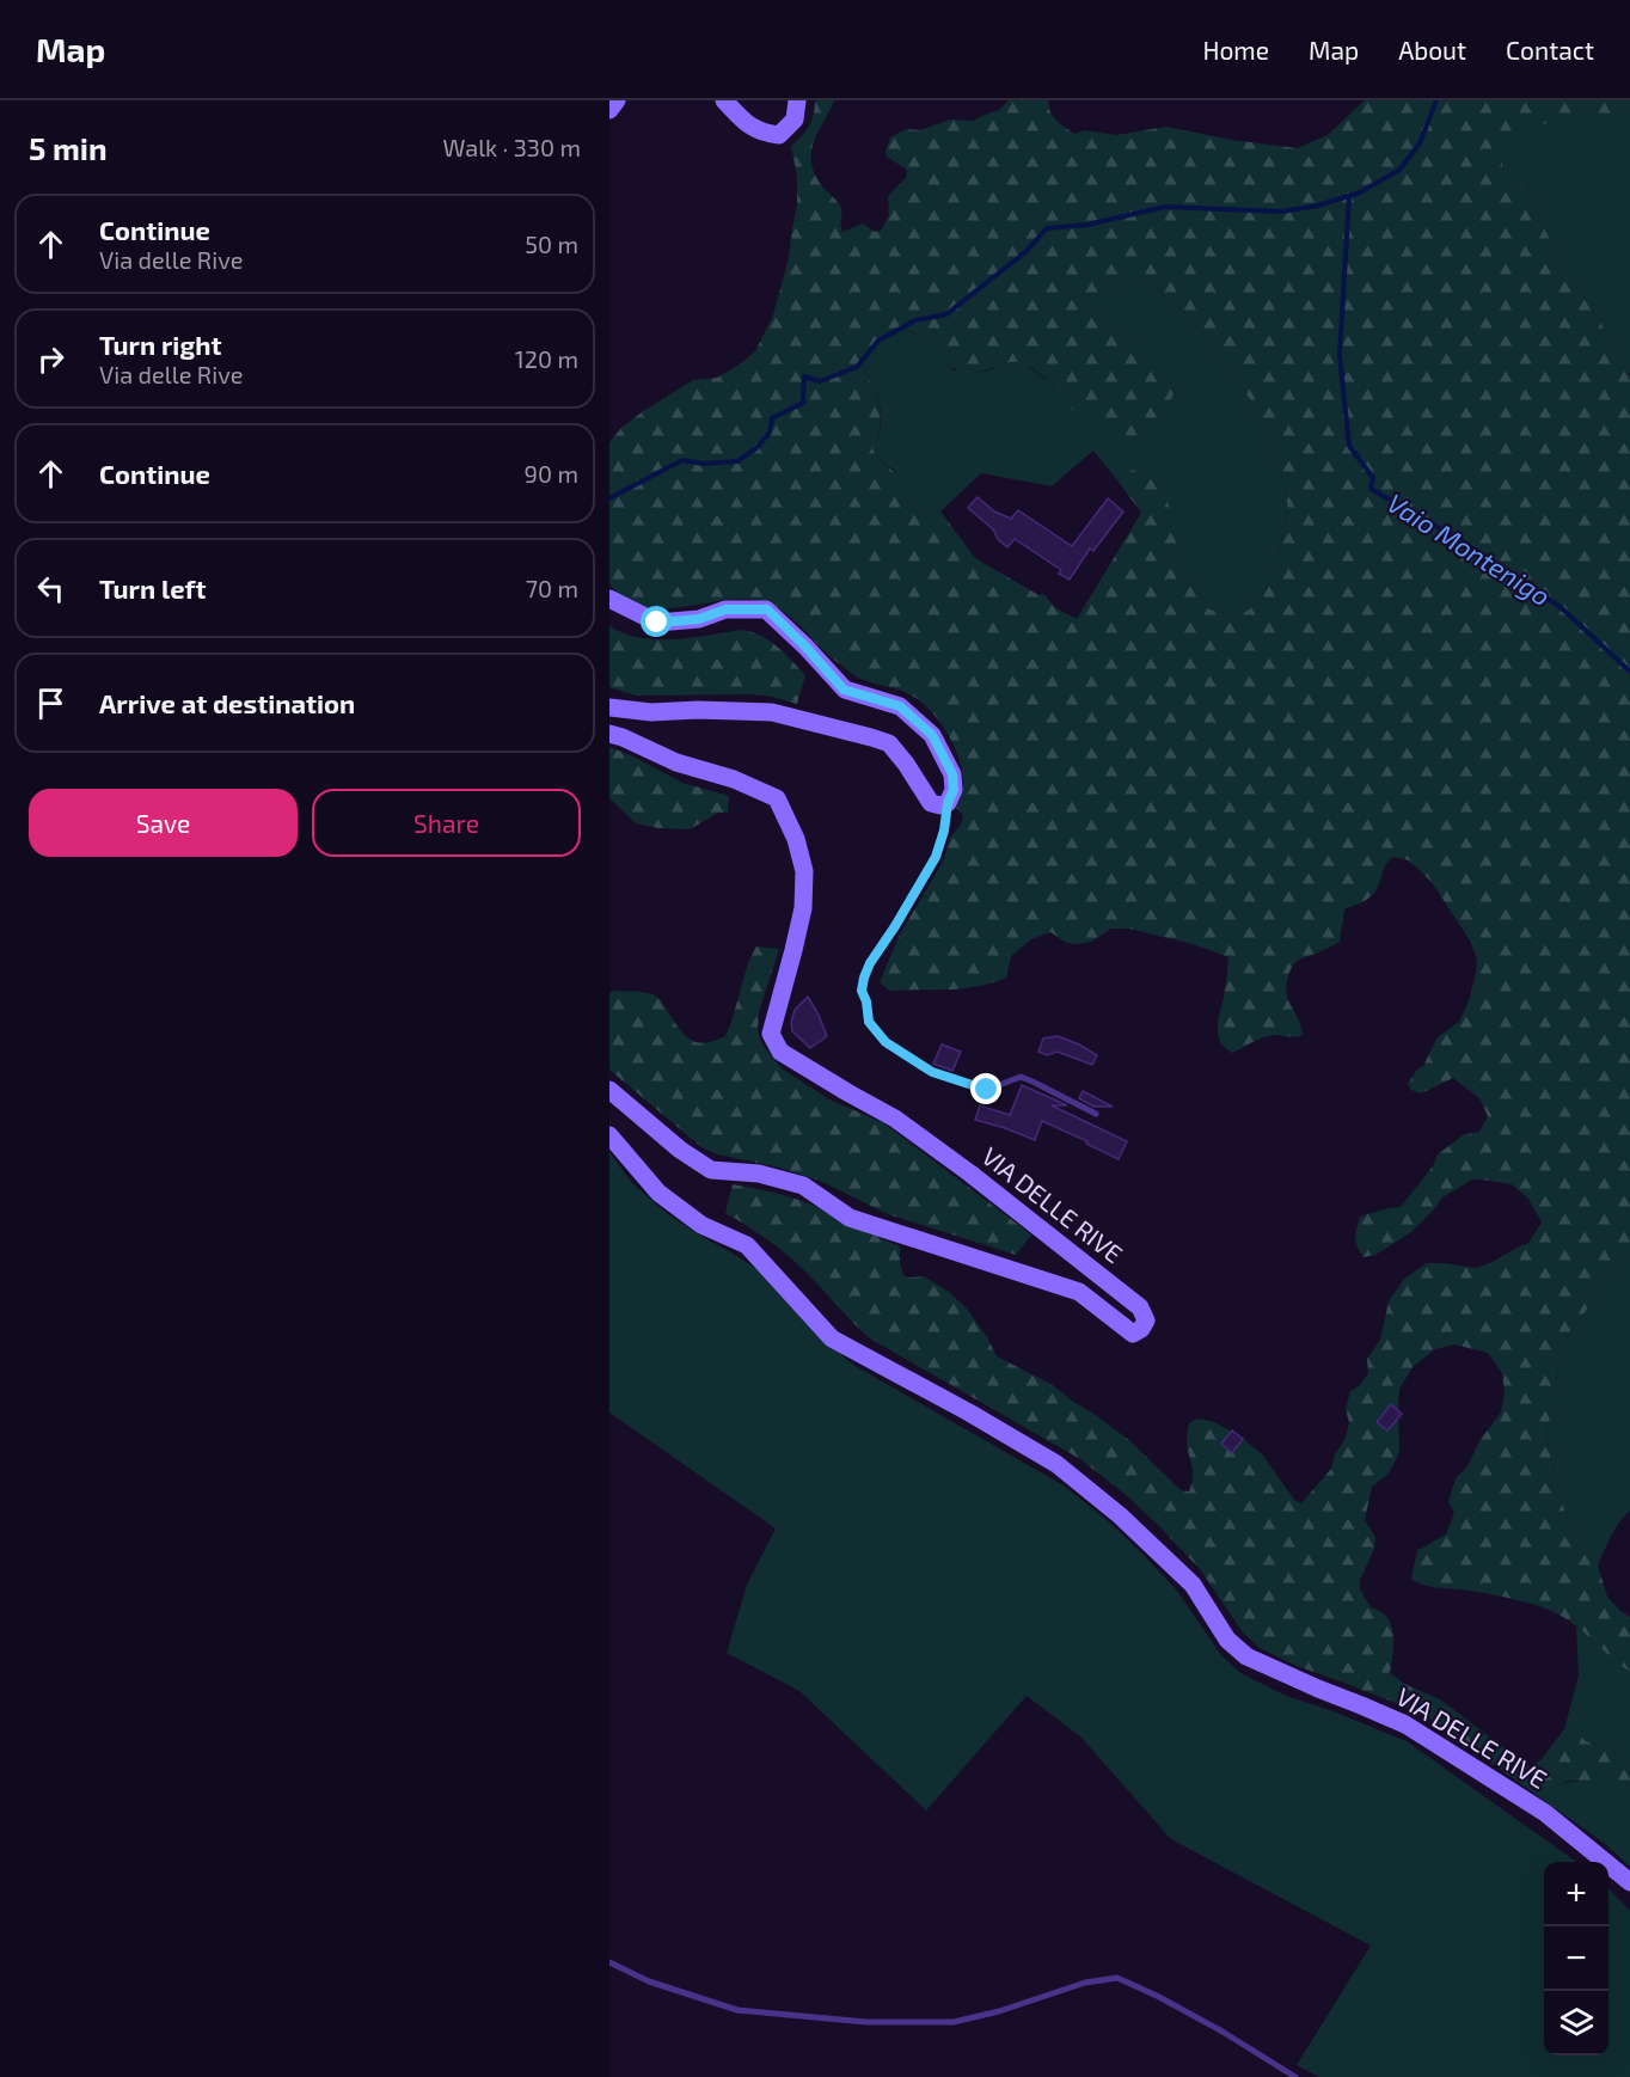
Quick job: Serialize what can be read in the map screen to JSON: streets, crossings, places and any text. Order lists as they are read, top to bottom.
{
  "streets": {
    "street": ["VIA DELLE RIVE"]
  },
  "water": ["Vaio Montenigo"],
  "page": {
    "header": "Map",
    "nav": [
      "Home",
      "Map",
      "About",
      "Contact"
    ],
    "heading": ["5 min", "Walk · 330 m"],
    "list": [
      ["Continue", "Via delle Rive", "50 m"],
      ["Turn right", "Via delle Rive", "120 m"],
      ["Continue", "90 m"],
      ["Turn left", "70 m"],
      "Arrive at destination"
    ],
    "buttons": ["Save", "Share"],
    "map_buttons": ["+", "−"]
  }
}
